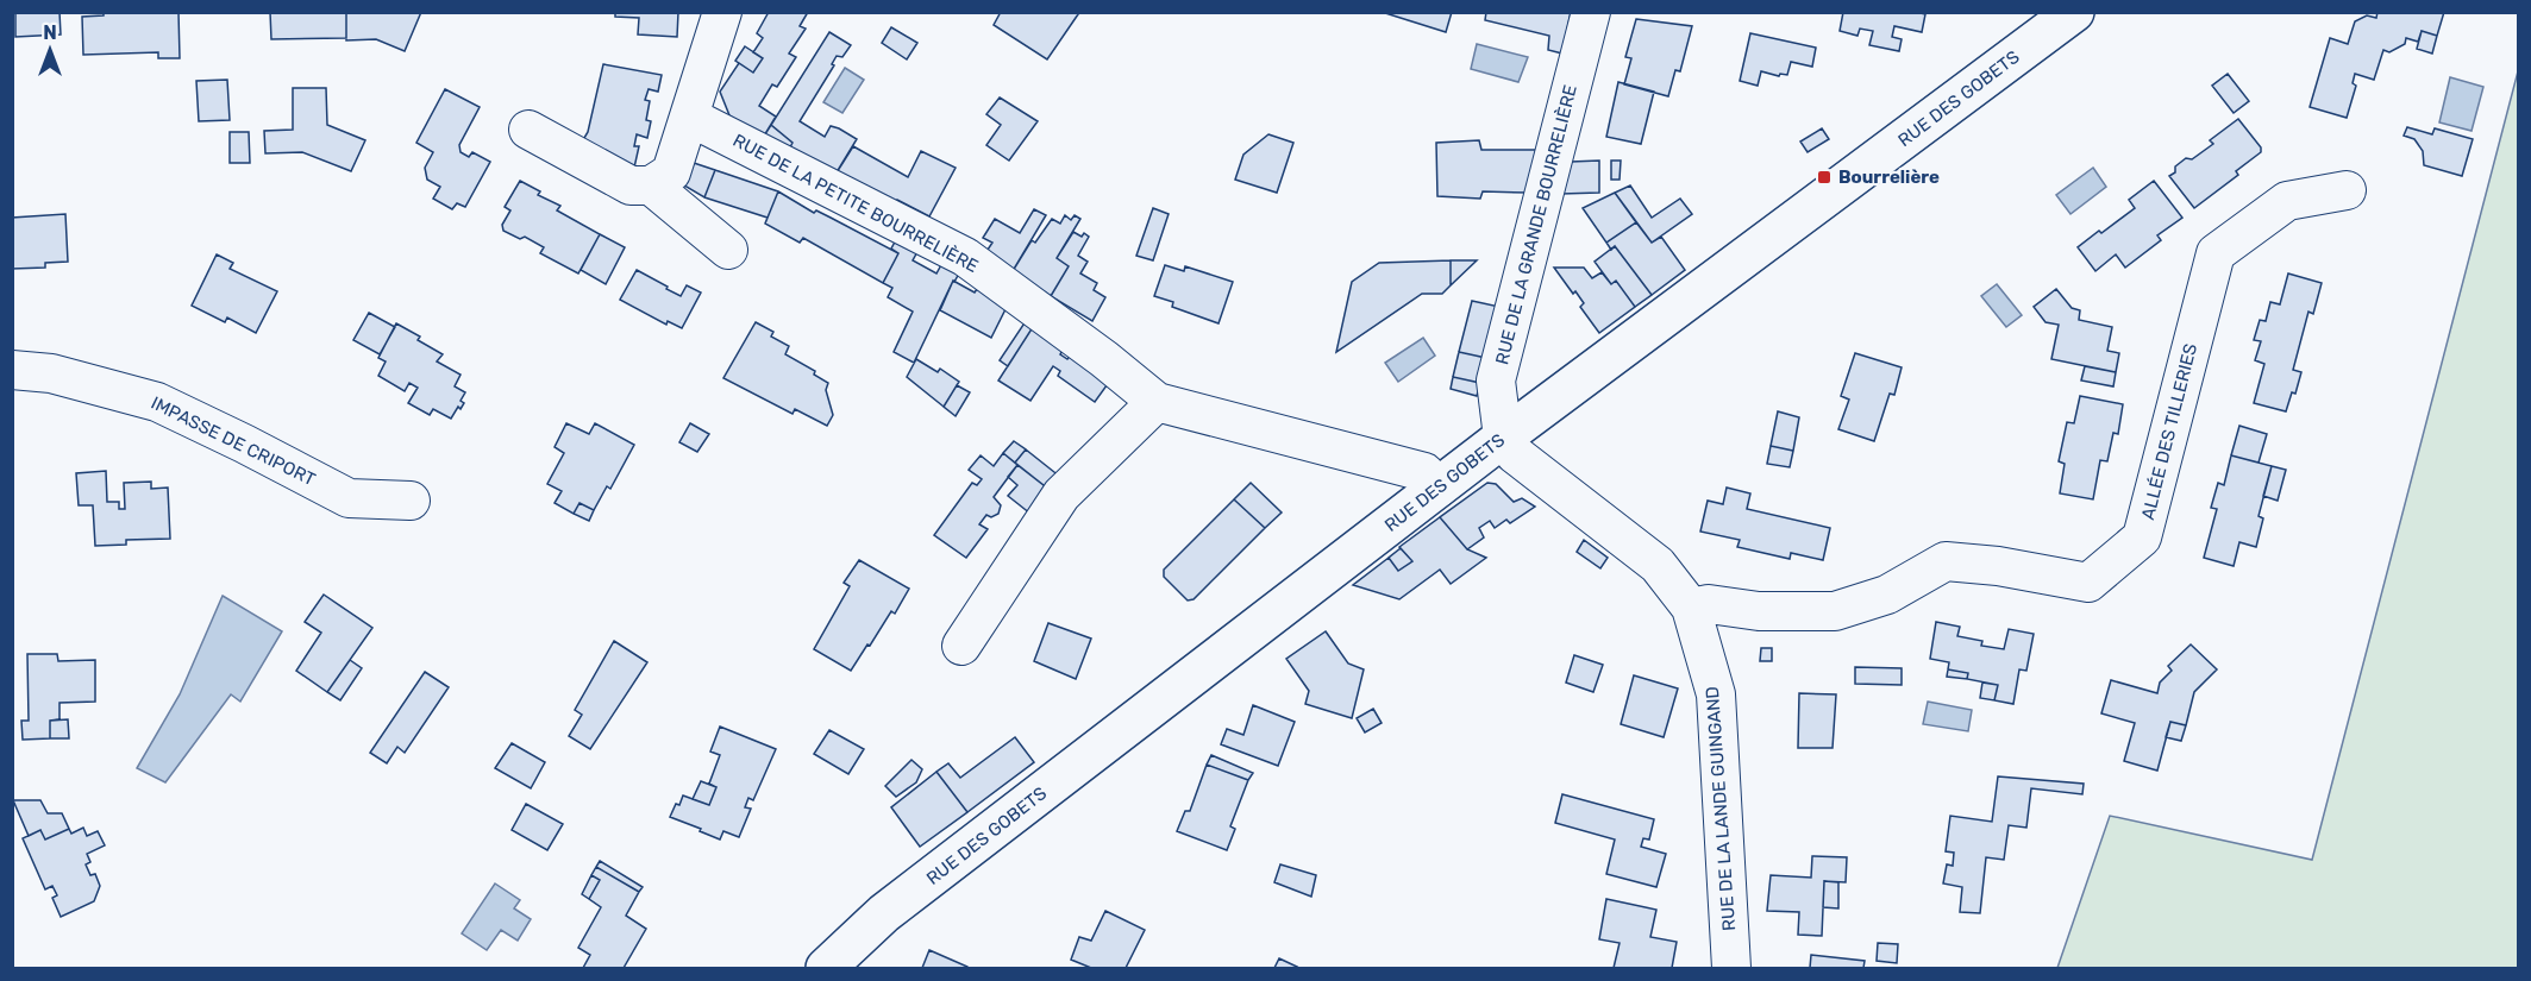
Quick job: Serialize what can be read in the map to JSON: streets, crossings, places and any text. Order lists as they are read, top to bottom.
{
  "streets": {
    "main road": ["RUE DES GOBETS"],
    "street": [
      "RUE DE LA PETITE BOURRELIÈRE",
      "RUE DE LA GRANDE BOURRELIÈRE",
      "ALLÉE DES TILLERIES",
      "IMPASSE DE CRIPORT",
      "RUE DE LA LANDE GUINGAND"
    ]
  },
  "crossings": [
    ["RUE DES GOBETS", "RUE DE LA PETITE BOURRELIÈRE"],
    ["RUE DES GOBETS", "RUE DE LA GRANDE BOURRELIÈRE"],
    ["RUE DES GOBETS", "RUE DE LA LANDE GUINGAND"],
    ["RUE DE LA GRANDE BOURRELIÈRE", "RUE DE LA LANDE GUINGAND"],
    ["ALLÉE DES TILLERIES", "RUE DE LA LANDE GUINGAND"]
  ],
  "places": {
    "transit": ["Bourrelière"]
  },
  "north": "top"
}
